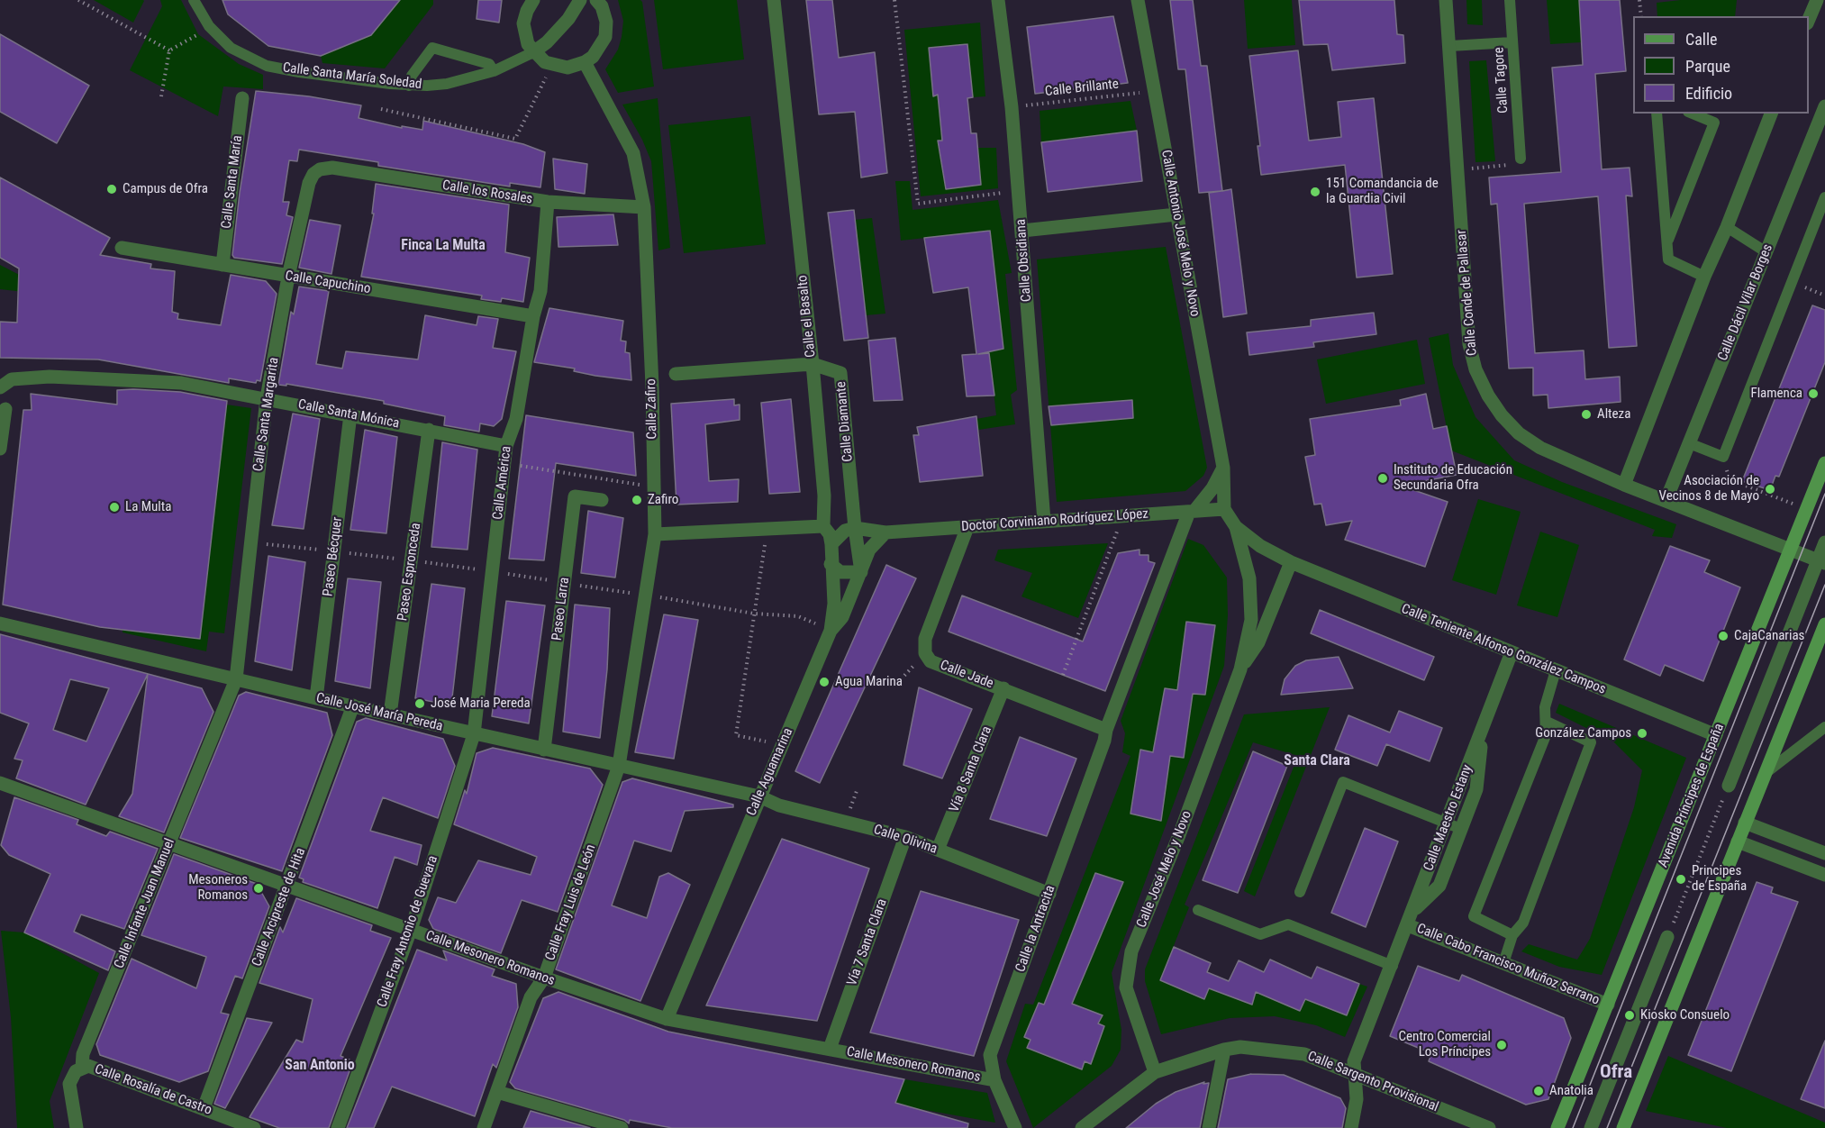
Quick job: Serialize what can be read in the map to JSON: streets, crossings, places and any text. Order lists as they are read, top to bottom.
{
  "streets": {
    "main road": ["Avenida Príncipes de España"],
    "street": [
      "Calle Santa María Soledad",
      "Calle Santa María",
      "Calle los Rosales",
      "Calle Antonio José Melo y Novo",
      "Calle Obsidiana",
      "Calle Capuchino",
      "Calle Conde de Pallasar",
      "Calle Dácil Vilar Borges",
      "Calle el Basalto",
      "Calle Zafiro",
      "Calle Santa Margarita",
      "Calle Santa Mónica",
      "Calle Diamante",
      "Calle América",
      "Doctor Corviniano Rodríguez López",
      "Paseo Bécquer",
      "Paseo Espronceda",
      "Paseo Larra",
      "Calle Teniente Alfonso González Campos",
      "Calle Jade",
      "Calle José María Pereda",
      "Vía 8 Santa Clara",
      "Calle Aguamarina",
      "Calle Maestro Estany",
      "Calle Olivina",
      "Calle José Melo y Novo",
      "Calle Fray Luis de León",
      "Calle Infante Juan Manuel",
      "Calle Arcipreste de Hita",
      "Calle la Antracita",
      "Calle Fray Antonio de Guevara",
      "Vía 7 Santa Clara",
      "Calle Mesonero Romanos",
      "Calle Cabo Francisco Muñoz Serrano",
      "Calle Sargento Provisional",
      "Calle Rosalía de Castro"
    ],
    "lane": ["Calle Tagore"],
    "path": ["Calle Brillante"]
  },
  "crossings": [
    ["Calle Brillante", "Calle Antonio José Melo y Novo"],
    ["Calle Brillante", "Calle Obsidiana"],
    ["Calle Santa María", "Calle Capuchino"],
    ["Calle los Rosales", "Calle Zafiro"],
    ["Calle los Rosales", "Calle Santa Margarita"],
    ["Calle los Rosales", "Calle América"],
    ["Calle Antonio José Melo y Novo", "Doctor Corviniano Rodríguez López"],
    ["Calle Obsidiana", "Doctor Corviniano Rodríguez López"],
    ["Calle Capuchino", "Calle Santa Margarita"],
    ["Calle Capuchino", "Calle América"],
    ["Calle Conde de Pallasar", "Calle Dácil Vilar Borges"],
    ["Calle Conde de Pallasar", "Avenida Príncipes de España"],
    ["Calle el Basalto", "Calle Diamante"],
    ["Calle el Basalto", "Calle Aguamarina"],
    ["Calle Zafiro", "Calle José María Pereda"],
    ["Calle Zafiro", "Calle Fray Luis de León"],
    ["Calle Santa Margarita", "Calle Santa Mónica"],
    ["Calle Santa Margarita", "Calle José María Pereda"],
    ["Calle Santa Margarita", "Calle Infante Juan Manuel"],
    ["Calle Santa Mónica", "Calle América"],
    ["Calle Santa Mónica", "Paseo Bécquer"],
    ["Calle Santa Mónica", "Paseo Espronceda"],
    ["Calle Diamante", "Doctor Corviniano Rodríguez López"],
    ["Calle Diamante", "Calle Aguamarina"],
    ["Calle América", "Calle José María Pereda"],
    ["Calle América", "Calle Fray Antonio de Guevara"],
    ["Doctor Corviniano Rodríguez López", "Calle Jade"],
    ["Doctor Corviniano Rodríguez López", "Calle Aguamarina"],
    ["Doctor Corviniano Rodríguez López", "Calle la Antracita"],
    ["Paseo Bécquer", "Calle José María Pereda"],
    ["Paseo Espronceda", "Calle José María Pereda"],
    ["Paseo Larra", "Calle José María Pereda"],
    ["Calle Teniente Alfonso González Campos", "Avenida Príncipes de España"],
    ["Calle Teniente Alfonso González Campos", "Calle Maestro Estany"],
    ["Calle Jade", "Vía 8 Santa Clara"],
    ["Calle Jade", "Calle la Antracita"],
    ["Calle José María Pereda", "Calle Aguamarina"],
    ["Calle José María Pereda", "Calle Olivina"],
    ["Calle José María Pereda", "Calle Fray Luis de León"],
    ["Calle José María Pereda", "Calle Infante Juan Manuel"],
    ["Calle José María Pereda", "Calle Arcipreste de Hita"],
    ["Calle José María Pereda", "Calle Fray Antonio de Guevara"],
    ["Vía 8 Santa Clara", "Calle Olivina"],
    ["Calle Aguamarina", "Calle Olivina"],
    ["Calle Aguamarina", "Calle Mesonero Romanos"],
    ["Avenida Príncipes de España", "Calle Cabo Francisco Muñoz Serrano"],
    ["Calle Maestro Estany", "Calle Cabo Francisco Muñoz Serrano"],
    ["Calle Maestro Estany", "Calle Sargento Provisional"],
    ["Calle Olivina", "Calle la Antracita"],
    ["Calle Olivina", "Vía 7 Santa Clara"],
    ["Calle José Melo y Novo", "Calle Sargento Provisional"],
    ["Calle Fray Luis de León", "Calle Mesonero Romanos"],
    ["Calle Infante Juan Manuel", "Calle Mesonero Romanos"],
    ["Calle Infante Juan Manuel", "Calle Rosalía de Castro"],
    ["Calle Arcipreste de Hita", "Calle Mesonero Romanos"],
    ["Calle Arcipreste de Hita", "Calle Rosalía de Castro"],
    ["Calle la Antracita", "Calle Mesonero Romanos"],
    ["Calle Fray Antonio de Guevara", "Calle Mesonero Romanos"],
    ["Vía 7 Santa Clara", "Calle Mesonero Romanos"]
  ],
  "districts": [
    "Finca La Multa",
    "Santa Clara",
    "San Antonio",
    "Ofra"
  ],
  "places": [
    "Campus de Ofra",
    "151 Comandancia de la Guardia Civil",
    "Flamenca",
    "Alteza",
    "Instituto de Educación Secundaria Ofra",
    "Asociación de Vecinos 8 de Mayo",
    "Zafiro",
    "La Multa",
    "CajaCanarias",
    "Agua Marina",
    "José Maria Pereda",
    "González Campos",
    "Principes de España",
    "Mesoneros Romanos",
    "Kiosko Consuelo",
    "Centro Comercial Los Príncipes",
    "Anatolia"
  ],
  "legend": ["Calle", "Parque", "Edificio"]
}
